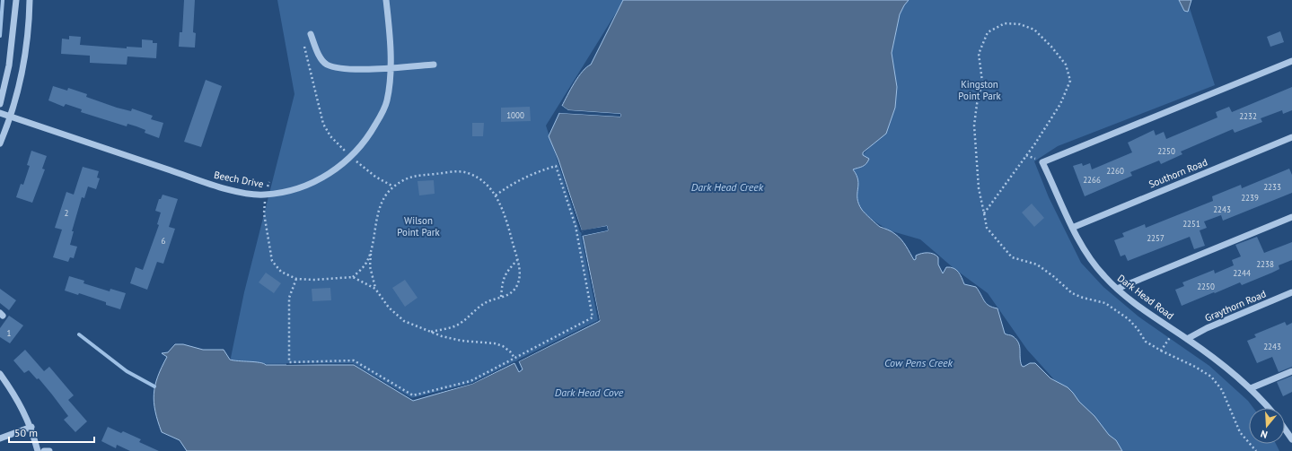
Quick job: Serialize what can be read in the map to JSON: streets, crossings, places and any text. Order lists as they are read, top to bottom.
{
  "streets": {
    "street": [
      "Southorn Road",
      "Beech Drive",
      "Dark Head Road",
      "Graythorn Road"
    ]
  },
  "crossings": [
    ["Southorn Road", "Dark Head Road"],
    ["Dark Head Road", "Graythorn Road"]
  ],
  "water": ["Dark Head Creek", "Cow Pens Creek", "Dark Head Cove"],
  "parks": ["Kingston Point Park", "Wilson Point Park"],
  "house_numbers": [
    "1000",
    "2232",
    "2250",
    "2260",
    "2266",
    "2233",
    "2239",
    "2243",
    "2",
    "2251",
    "2257",
    "6",
    "2238",
    "2244",
    "2250",
    "1",
    "2243"
  ],
  "scale_bar": "50 m",
  "north": "bottom"
}
